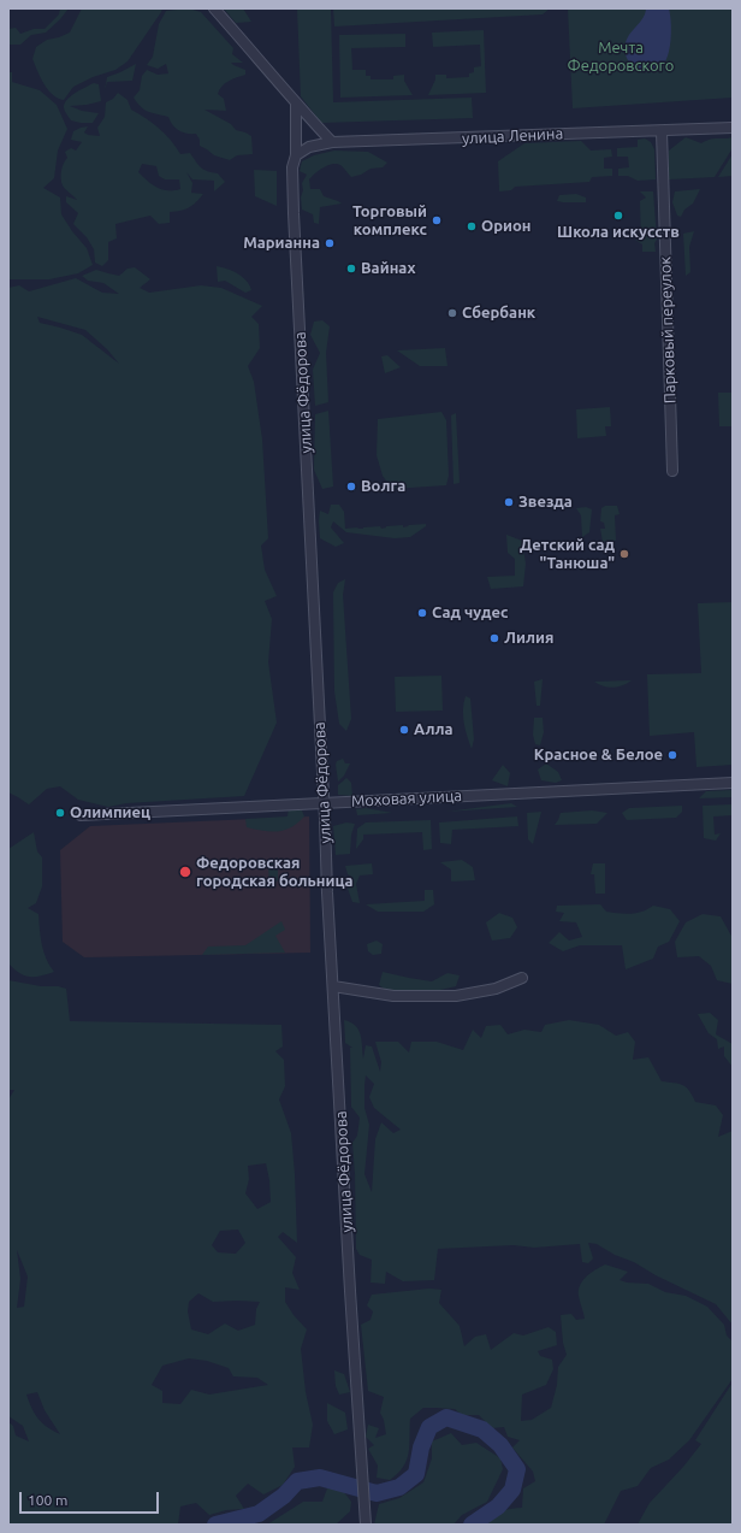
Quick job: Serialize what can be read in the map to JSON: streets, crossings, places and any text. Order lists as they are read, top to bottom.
{
  "streets": {
    "street": [
      "улица Ленина",
      "Парковый переулок",
      "улица Фёдорова",
      "Моховая улица"
    ]
  },
  "crossings": [
    ["улица Ленина", "Парковый переулок"],
    ["улица Ленина", "улица Фёдорова"],
    ["улица Фёдорова", "Моховая улица"]
  ],
  "parks": ["Мечта Федоровского"],
  "places": [
    "Школа искусств",
    "Торговый комплекс",
    "Орион",
    "Марианна",
    "Вайнах",
    "Сбербанк",
    "Волга",
    "Звезда",
    "Детский сад \"Танюша\"",
    "Сад чудес",
    "Лилия",
    "Алла",
    "Красное & Белое",
    "Олимпиец",
    "Федоровская городская больница"
  ],
  "scale_bar": "100 m"
}
